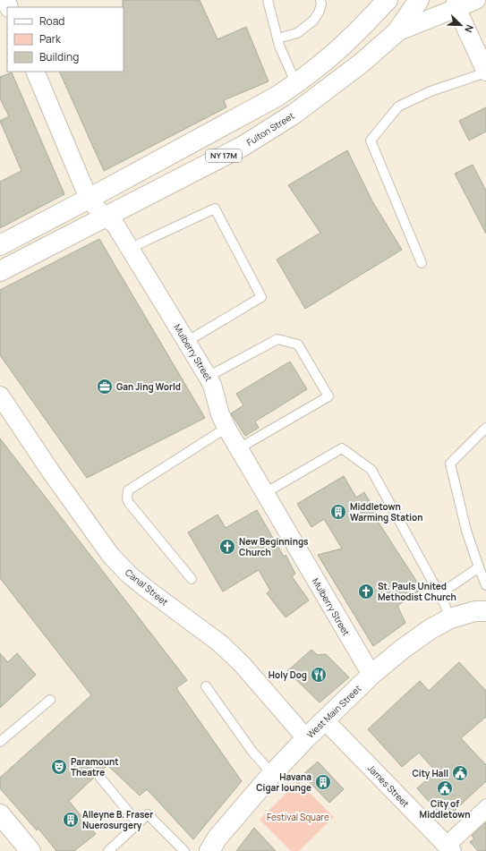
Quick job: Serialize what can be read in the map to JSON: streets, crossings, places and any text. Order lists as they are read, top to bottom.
{
  "streets": {
    "main road": ["Fulton Street", "NY 17M", "West Main Street"],
    "street": ["Mulberry Street", "Canal Street", "James Street"]
  },
  "crossings": [
    ["Fulton Street", "Mulberry Street"],
    ["NY 17M", "Mulberry Street"],
    ["Mulberry Street", "West Main Street"],
    ["Canal Street", "West Main Street"],
    ["West Main Street", "James Street"]
  ],
  "parks": ["Festival Square"],
  "places": {
    "office": ["Gan Jing World"],
    "building": ["Middletown Warming Station", "Havana Cigar lounge", "Alleyne B. Fraser Nuerosurgery"],
    "church": ["New Beginnings Church", "St. Pauls United Methodist Church"],
    "restaurant": ["Holy Dog"],
    "theatre": ["Paramount Theatre"],
    "public building": ["City Hall", "City of Middletown"]
  },
  "legend": ["Road", "Park", "Building"],
  "north": "bottom right"
}
